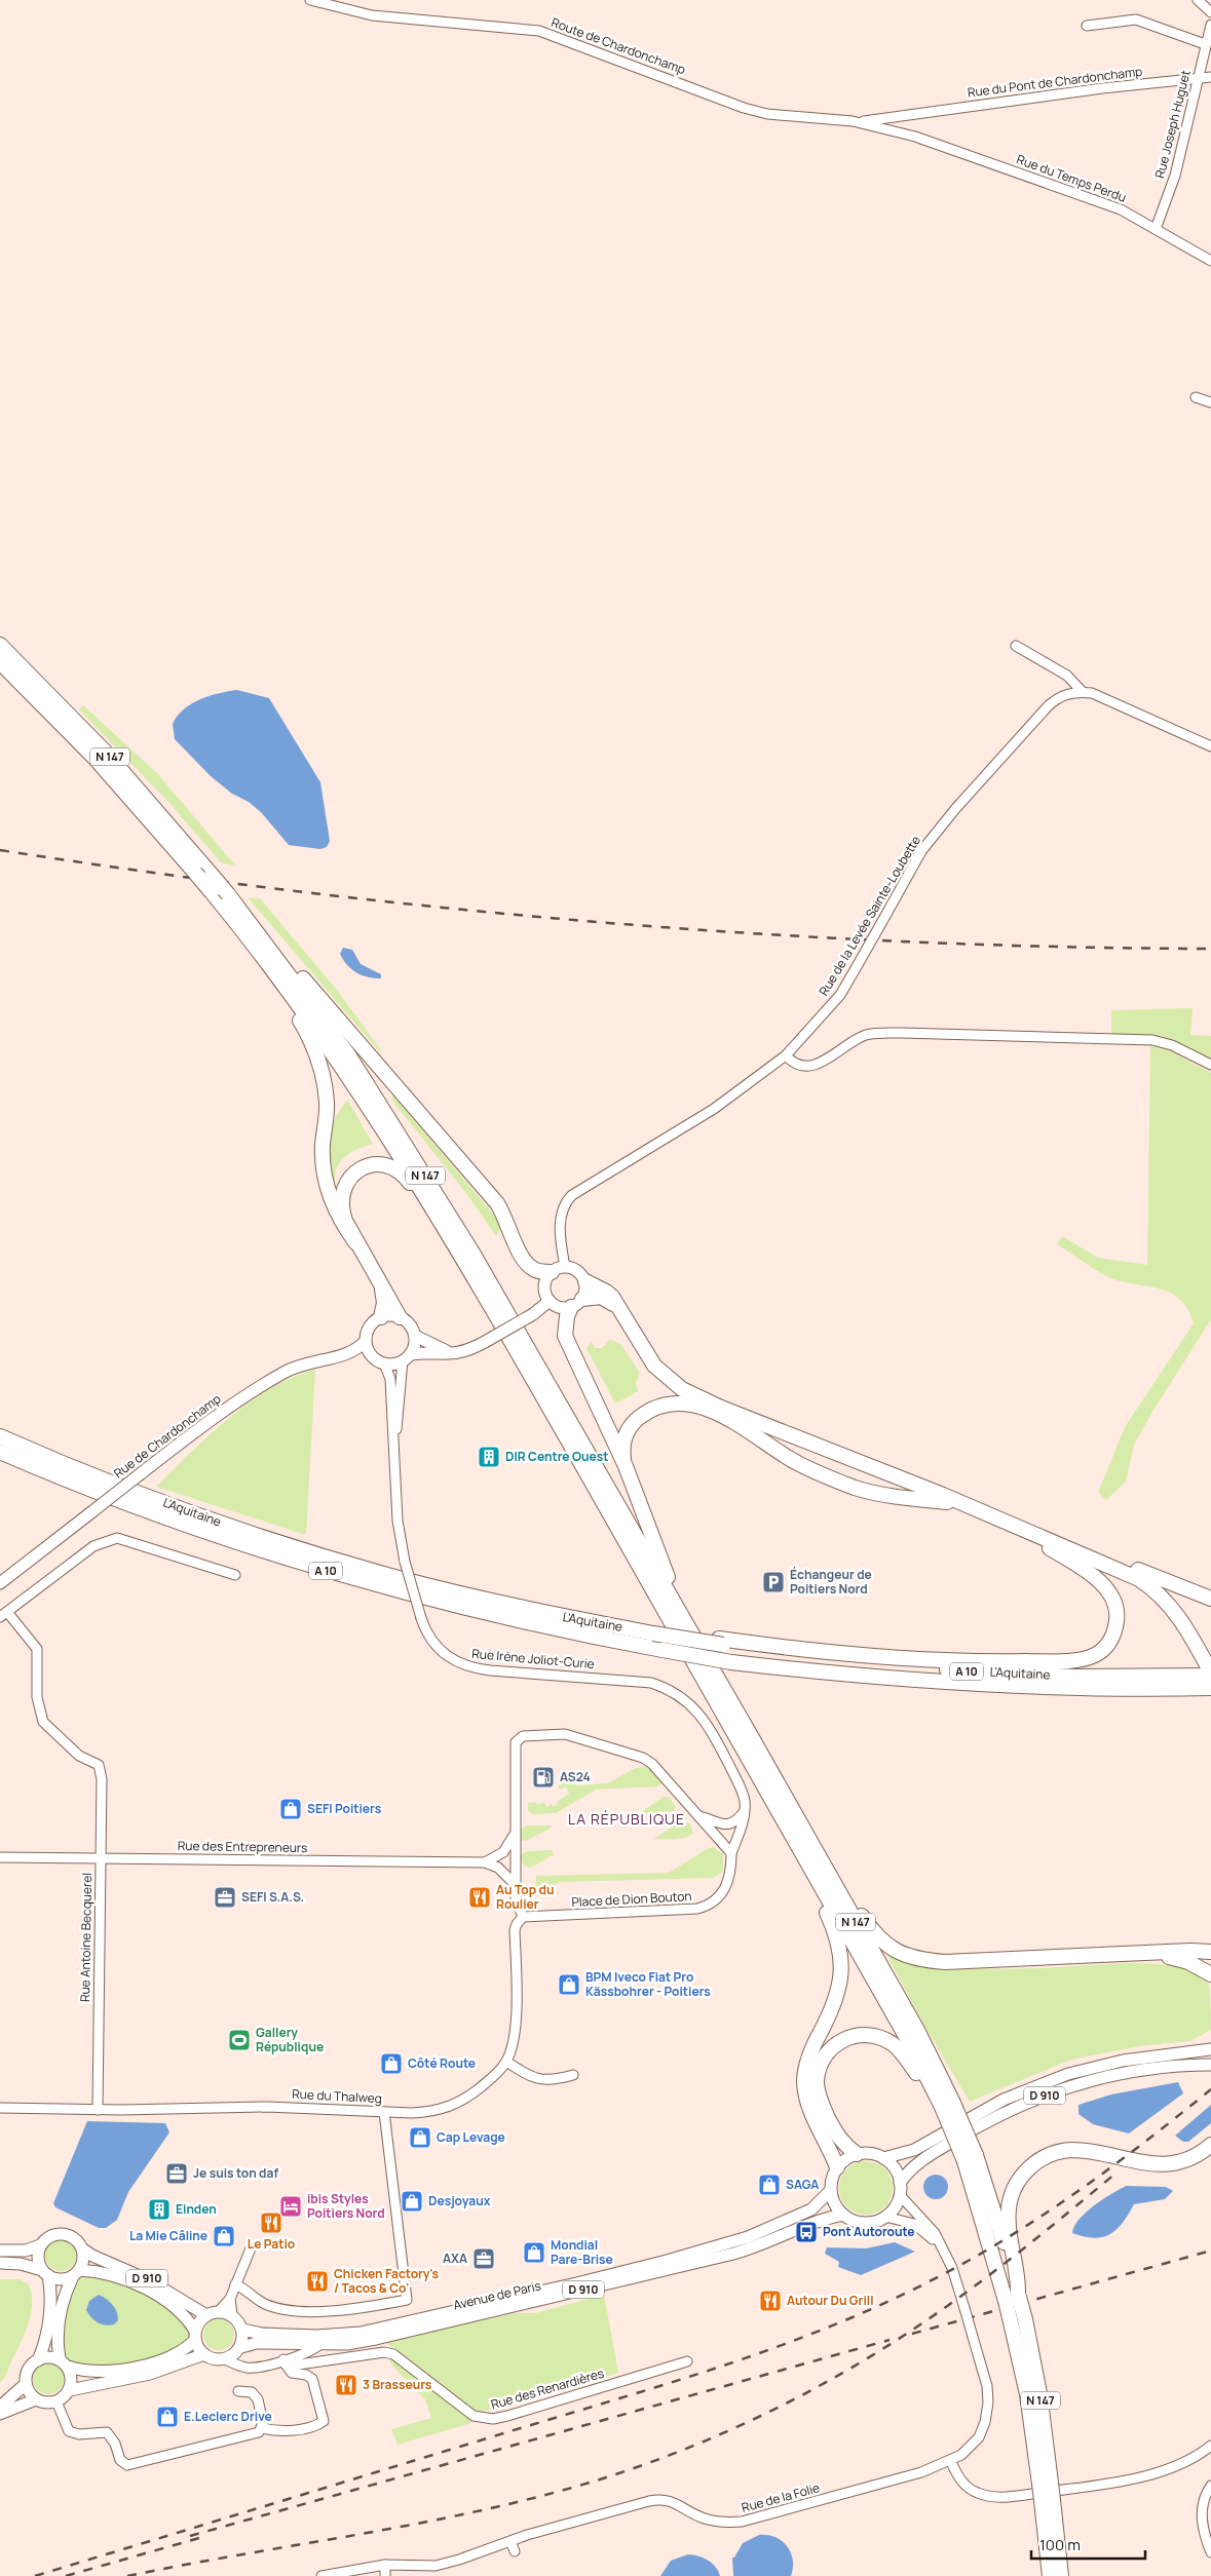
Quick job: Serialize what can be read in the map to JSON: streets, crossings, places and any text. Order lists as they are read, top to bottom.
{
  "streets": {
    "highway": ["N 147", "L'Aquitaine", "A 10"],
    "main road": ["Rue de Chardonchamp", "D 910", "Avenue de Paris"],
    "street": [
      "Route de Chardonchamp",
      "Rue du Pont de Chardonchamp",
      "Rue Joseph Huguet",
      "Rue du Temps Perdu",
      "Rue de la Levée Sainte-Loubette",
      "Rue Irène Joliot-Curie",
      "Rue des Entrepreneurs",
      "Place de Dion Bouton",
      "Rue Antoine Becquerel",
      "Rue du Thalweg",
      "Rue des Renardières",
      "Rue de la Folie"
    ]
  },
  "crossings": [
    ["Route de Chardonchamp", "Rue du Pont de Chardonchamp"],
    ["Route de Chardonchamp", "Rue du Temps Perdu"],
    ["Rue du Pont de Chardonchamp", "Rue Joseph Huguet"],
    ["Rue du Pont de Chardonchamp", "Rue du Temps Perdu"],
    ["Rue Joseph Huguet", "Rue du Temps Perdu"],
    ["N 147", "D 910"],
    ["N 147", "Avenue de Paris"],
    ["N 147", "Rue de la Folie"],
    ["Rue de Chardonchamp", "Rue Irène Joliot-Curie"],
    ["Rue Irène Joliot-Curie", "Place de Dion Bouton"],
    ["Rue des Entrepreneurs", "Rue Antoine Becquerel"],
    ["Place de Dion Bouton", "Rue du Thalweg"],
    ["Rue Antoine Becquerel", "Rue du Thalweg"],
    ["D 910", "Avenue de Paris"],
    ["D 910", "Rue des Renardières"],
    ["D 910", "Rue de la Folie"],
    ["Avenue de Paris", "Rue des Renardières"],
    ["Avenue de Paris", "Rue de la Folie"]
  ],
  "districts": ["LA RÉPUBLIQUE"],
  "places": {
    "building": ["DIR Centre Ouest", "Einden"],
    "parking": ["Échangeur de Poitiers Nord"],
    "fuel station": ["AS24"],
    "shop": [
      "SEFI Poitiers",
      "BPM Iveco Fiat Pro Kässbohrer - Poitiers",
      "Côté Route",
      "Cap Levage",
      "SAGA",
      "Desjoyaux",
      "La Mie Câline",
      "Mondial Pare-Brise",
      "E.Leclerc Drive"
    ],
    "office": ["SEFI S.A.S.", "Je suis ton daf", "AXA"],
    "restaurant": [
      "Au Top du Roulier",
      "Le Patio",
      "Chicken Factory's / Tacos & Co'",
      "Autour Du Grill",
      "3 Brasseurs"
    ],
    "sports": ["Gallery République"],
    "hotel": ["ibis Styles Poitiers Nord"],
    "bus stop": ["Pont Autoroute"]
  },
  "scale_bar": "100 m"
}
